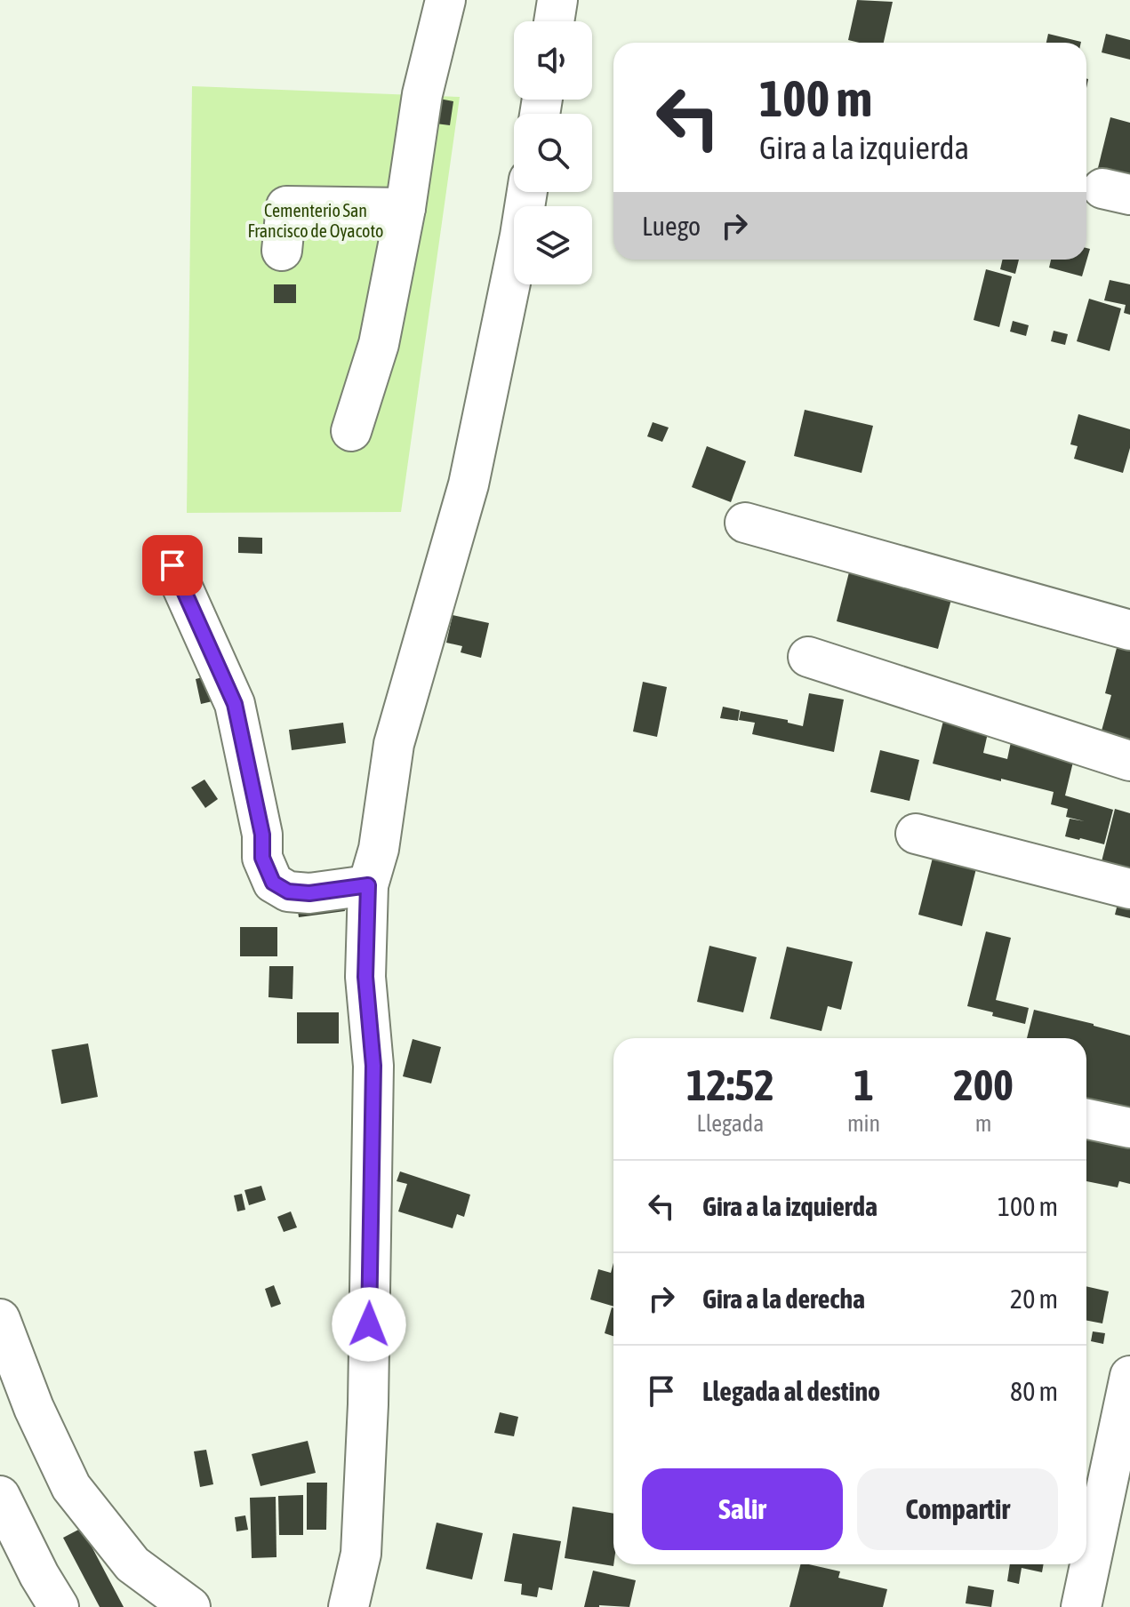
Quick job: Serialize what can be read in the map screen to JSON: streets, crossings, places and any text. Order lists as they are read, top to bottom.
{
  "parks": ["Cementerio San Francisco de Oyacoto"],
  "page": {
    "turn": ["100 m", "Gira a la izquierda"],
    "then": "Luego",
    "eta": [
      "12:52",
      "Llegada",
      "1",
      "min",
      "200",
      "m"
    ],
    "list": [
      {
        "name": "Gira a la izquierda",
        "value": "100 m"
      },
      {
        "name": "Gira a la derecha",
        "value": "20 m"
      },
      {
        "name": "Llegada al destino",
        "value": "80 m"
      }
    ],
    "buttons": ["Salir", "Compartir"]
  }
}
